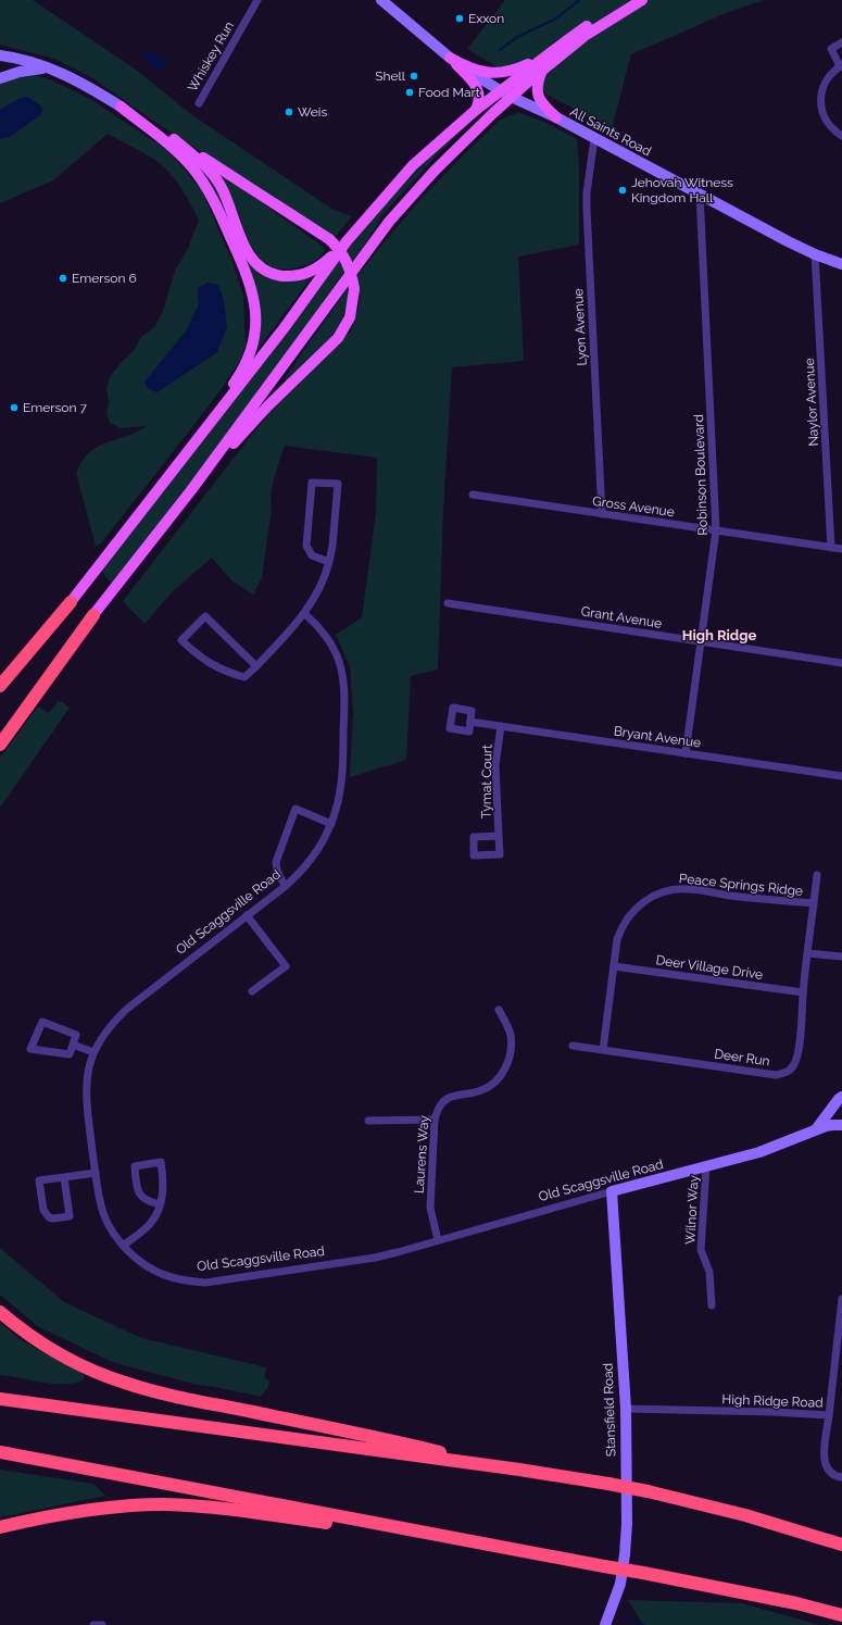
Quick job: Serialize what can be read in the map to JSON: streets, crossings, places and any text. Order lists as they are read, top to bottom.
{
  "streets": {
    "street": [
      "Whiskey Run",
      "All Saints Road",
      "Lyon Avenue",
      "Naylor Avenue",
      "Robinson Boulevard",
      "Gross Avenue",
      "Grant Avenue",
      "Bryant Avenue",
      "Tymat Court",
      "Peace Springs Ridge",
      "Old Scaggsville Road",
      "Deer Village Drive",
      "Deer Run",
      "Laurens Way",
      "Wilnor Way",
      "High Ridge Road",
      "Stansfield Road"
    ]
  },
  "crossings": [
    ["All Saints Road", "Lyon Avenue"],
    ["All Saints Road", "Naylor Avenue"],
    ["All Saints Road", "Robinson Boulevard"],
    ["Lyon Avenue", "Gross Avenue"],
    ["Naylor Avenue", "Gross Avenue"],
    ["Robinson Boulevard", "Gross Avenue"],
    ["Robinson Boulevard", "Grant Avenue"],
    ["Robinson Boulevard", "Bryant Avenue"],
    ["Bryant Avenue", "Tymat Court"],
    ["Peace Springs Ridge", "Deer Village Drive"],
    ["Peace Springs Ridge", "Deer Run"],
    ["Old Scaggsville Road", "Laurens Way"],
    ["Old Scaggsville Road", "Wilnor Way"],
    ["Old Scaggsville Road", "Stansfield Road"],
    ["Deer Village Drive", "Deer Run"],
    ["High Ridge Road", "Stansfield Road"]
  ],
  "districts": ["High Ridge"],
  "places": [
    "Exxon",
    "Shell",
    "Food Mart",
    "Weis",
    "Jehovah Witness Kingdom Hall",
    "Emerson 6",
    "Emerson 7"
  ]
}
